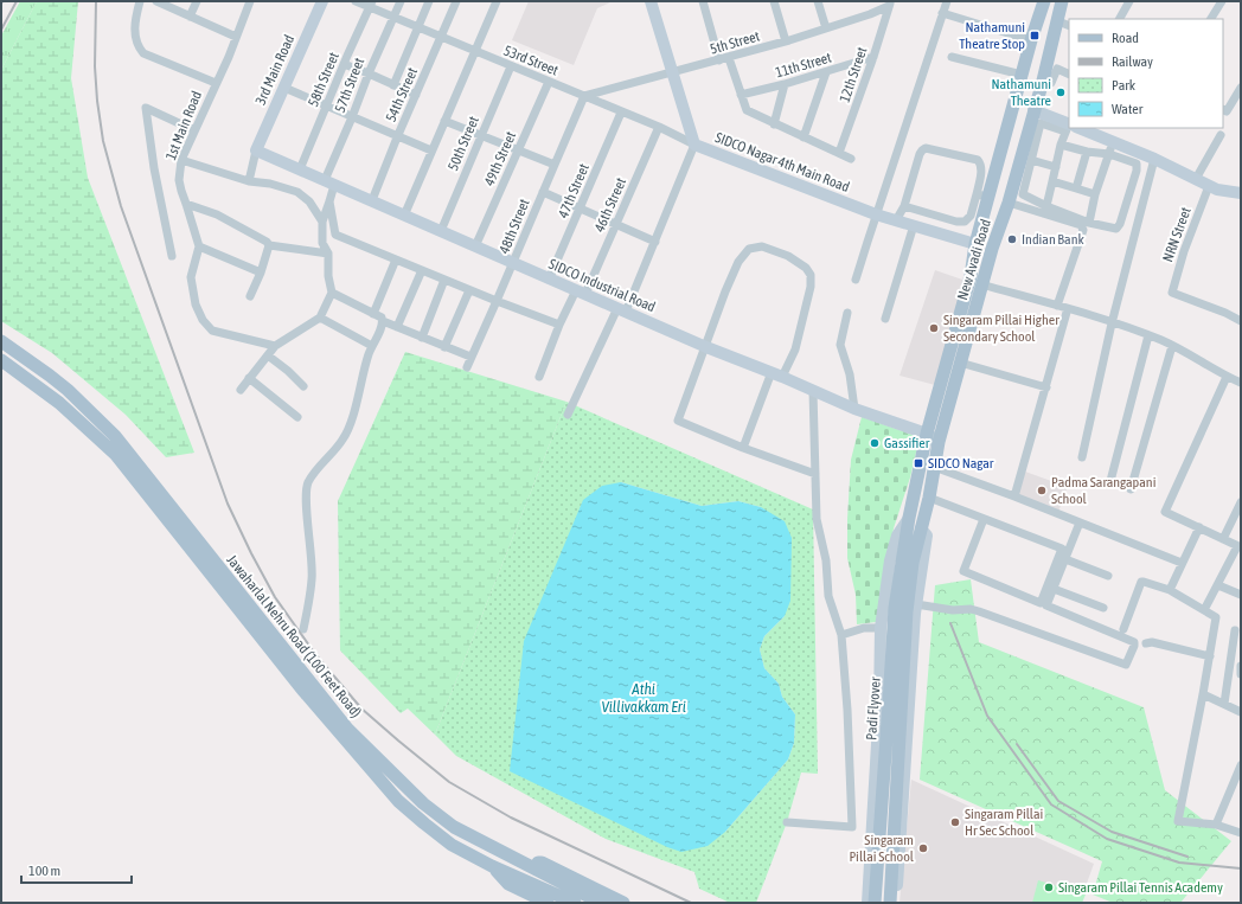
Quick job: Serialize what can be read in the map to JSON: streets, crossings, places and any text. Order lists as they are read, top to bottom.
{
  "streets": {
    "main road": ["New Avadi Road", "Jawaharlal Nehru Road (100 Feet Road)", "Padi Flyover"],
    "street": [
      "5th Street",
      "53rd Street",
      "11th Street",
      "3rd Main Road",
      "12th Street",
      "58th Street",
      "57th Street",
      "54th Street",
      "1st Main Road",
      "50th Street",
      "49th Street",
      "SIDCO Nagar 4th Main Road",
      "47th Street",
      "46th Street",
      "48th Street",
      "NRN Street",
      "SIDCO Industrial Road"
    ]
  },
  "crossings": [
    ["5th Street", "53rd Street"],
    ["5th Street", "12th Street"],
    ["5th Street", "SIDCO Nagar 4th Main Road"],
    ["5th Street", "48th Street"],
    ["53rd Street", "58th Street"],
    ["53rd Street", "57th Street"],
    ["53rd Street", "54th Street"],
    ["53rd Street", "50th Street"],
    ["53rd Street", "49th Street"],
    ["53rd Street", "SIDCO Nagar 4th Main Road"],
    ["53rd Street", "47th Street"],
    ["53rd Street", "46th Street"],
    ["53rd Street", "48th Street"],
    ["11th Street", "12th Street"],
    ["3rd Main Road", "SIDCO Industrial Road"],
    ["58th Street", "SIDCO Industrial Road"],
    ["57th Street", "SIDCO Industrial Road"],
    ["54th Street", "SIDCO Industrial Road"],
    ["50th Street", "SIDCO Industrial Road"],
    ["49th Street", "SIDCO Industrial Road"],
    ["SIDCO Nagar 4th Main Road", "New Avadi Road"],
    ["47th Street", "SIDCO Industrial Road"],
    ["46th Street", "SIDCO Industrial Road"],
    ["48th Street", "SIDCO Industrial Road"],
    ["New Avadi Road", "SIDCO Industrial Road"],
    ["New Avadi Road", "Padi Flyover"]
  ],
  "water": ["Athi Villivakkam Eri"],
  "places": {
    "transit": ["Nathamuni Theatre Stop", "SIDCO Nagar"],
    "other": [
      "Nathamuni Theatre",
      "Indian Bank",
      "Singaram Pillai Higher Secondary School",
      "Gassifier",
      "Padma Sarangapani School",
      "Singaram Pillai Hr Sec School",
      "Singaram Pillai School",
      "Singaram Pillai Tennis Academy"
    ]
  },
  "legend": [
    "Road",
    "Railway",
    "Park",
    "Water"
  ],
  "scale_bar": "100 m"
}
